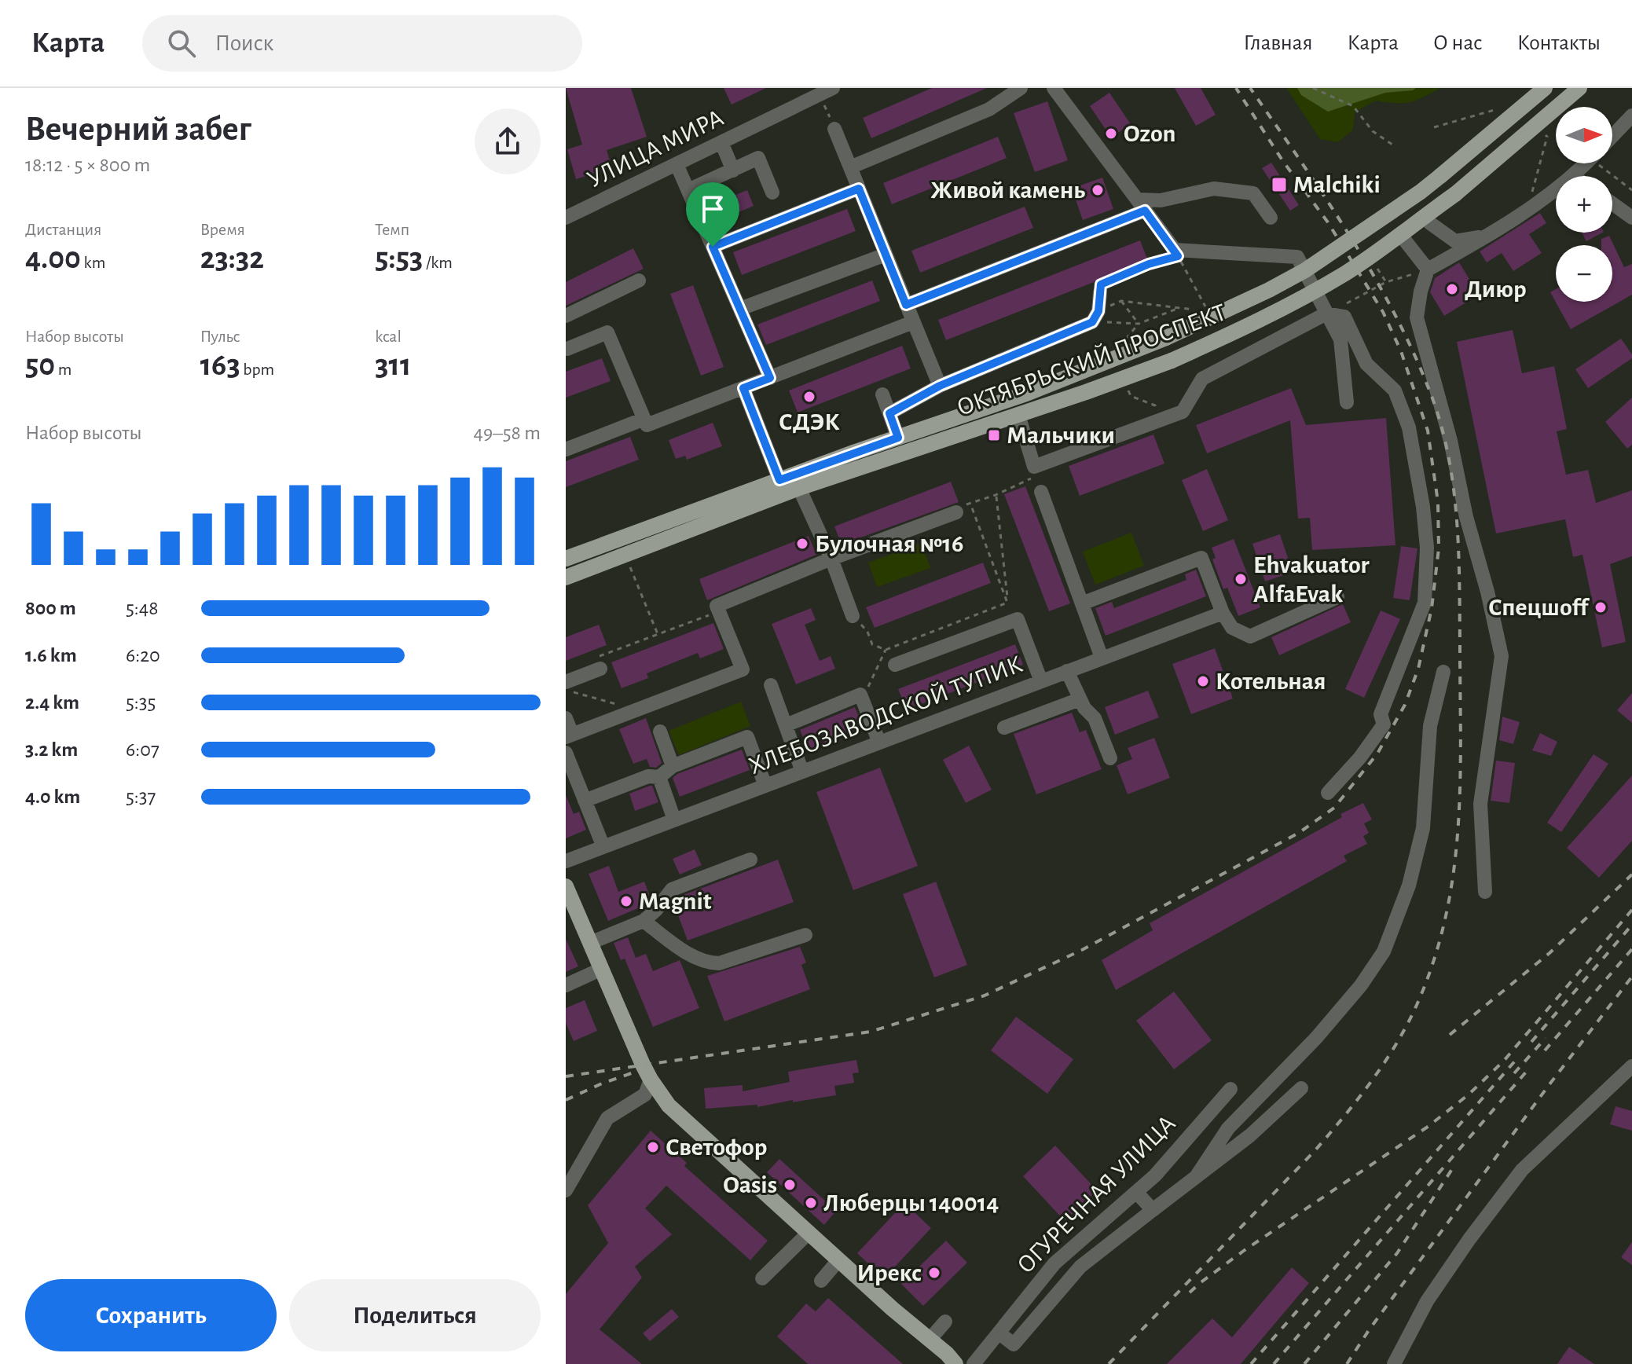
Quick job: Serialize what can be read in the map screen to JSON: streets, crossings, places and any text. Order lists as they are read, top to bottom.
{
  "streets": {
    "main road": ["ОКТЯБРЬСКИЙ ПРОСПЕКТ"],
    "street": ["УЛИЦА МИРА", "ХЛЕБОЗАВОДСКОЙ ТУПИК", "ОГУРЕЧНАЯ УЛИЦА"]
  },
  "places": {
    "other": [
      "Ozon",
      "Живой камень",
      "Диюр",
      "СДЭК",
      "Булочная №16",
      "Ehvakuator AlfaEvak",
      "Спецшoff",
      "Котельная",
      "Magnit",
      "Светофор",
      "Oasis",
      "Люберцы 140014",
      "Ирекс"
    ],
    "transit": ["Malchiki", "Мальчики"]
  },
  "north": "right",
  "page": {
    "header": "Карта",
    "search": "Поиск",
    "nav": [
      "Главная",
      "Карта",
      "О нас",
      "Контакты"
    ],
    "heading": ["Вечерний забег", "18:12 · 5 × 800 m"],
    "map_buttons": ["+", "−"],
    "stats": [
      ["Дистанция", "4.00 km"],
      ["Время", "23:32"],
      ["Темп", "5:53 /km"],
      ["Набор высоты", "50 m"],
      ["Пульс", "163 bpm"],
      ["kcal", "311"]
    ],
    "chart": ["Набор высоты", "49–58 m"],
    "list": [
      {
        "name": "800 m",
        "note": "5:48"
      },
      {
        "name": "1.6 km",
        "note": "6:20"
      },
      {
        "name": "2.4 km",
        "note": "5:35"
      },
      {
        "name": "3.2 km",
        "note": "6:07"
      },
      {
        "name": "4.0 km",
        "note": "5:37"
      }
    ],
    "buttons": ["Сохранить", "Поделиться"]
  }
}
